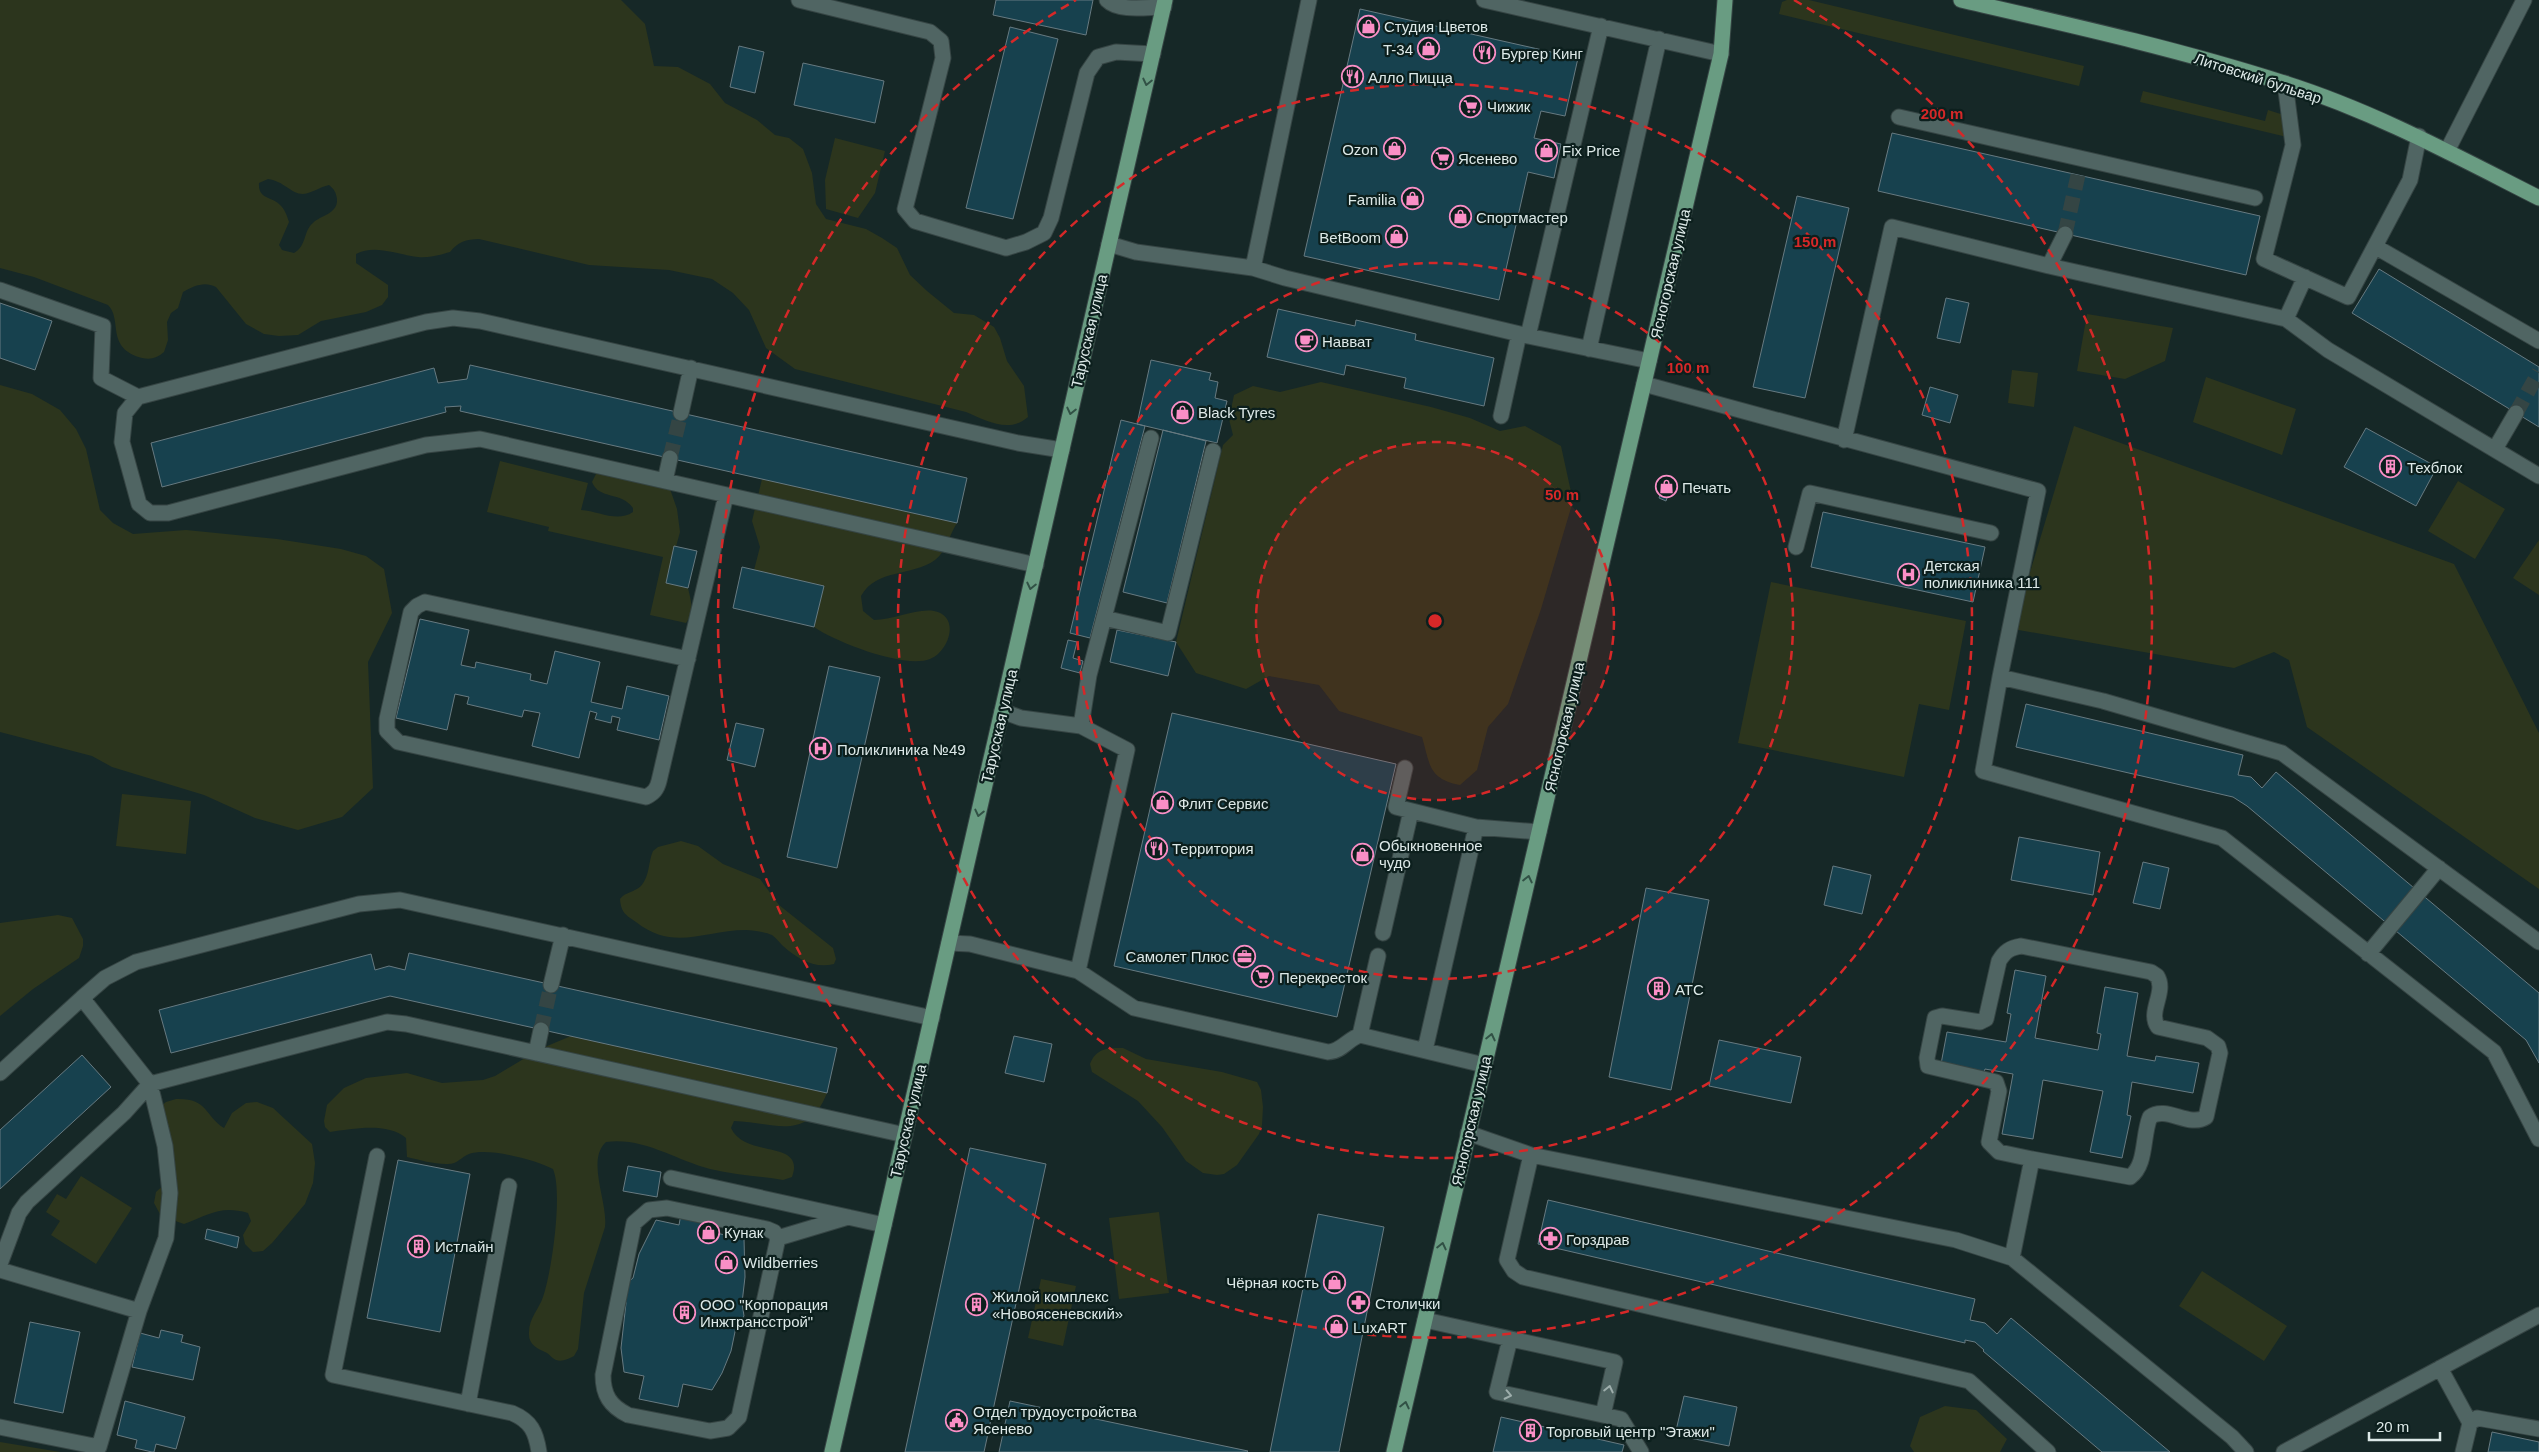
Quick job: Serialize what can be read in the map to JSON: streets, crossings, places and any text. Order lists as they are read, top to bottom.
{
  "streets": {
    "main road": ["Литовский бульвар", "Ясногорская улица", "Тарусская улица"]
  },
  "one_way": ["Ясногорская улица", "Тарусская улица"],
  "places": {
    "shop": [
      "Студия Цветов",
      "T-34",
      "Ozon",
      "Fix Price",
      "Familia",
      "Спортмастер",
      "BetBoom",
      "Black Tyres",
      "Печать",
      "Флит Сервис",
      "Обыкновенное чудо",
      "Кунак",
      "Wildberries",
      "Чёрная кость",
      "LuxART"
    ],
    "restaurant": ["Бургер Кинг", "Алло Пицца", "Территория"],
    "supermarket": ["Чижик", "Ясенево", "Перекресток"],
    "cafe": ["Навват"],
    "building": [
      "Техблок",
      "АТС",
      "Истлайн",
      "Жилой комплекс «Новоясеневский»",
      "ООО \"Корпорация Инжтрансстрой\"",
      "Торговый центр \"Этажи\""
    ],
    "hospital": ["Детская поликлиника 111", "Поликлиника №49"],
    "office": ["Самолет Плюс"],
    "pharmacy": ["Горздрав", "Столички"],
    "public building": ["Отдел трудоустройства Ясенево"]
  },
  "scale_bar": "20 m",
  "rings": [
    "200 m",
    "150 m",
    "100 m",
    "50 m"
  ]
}
